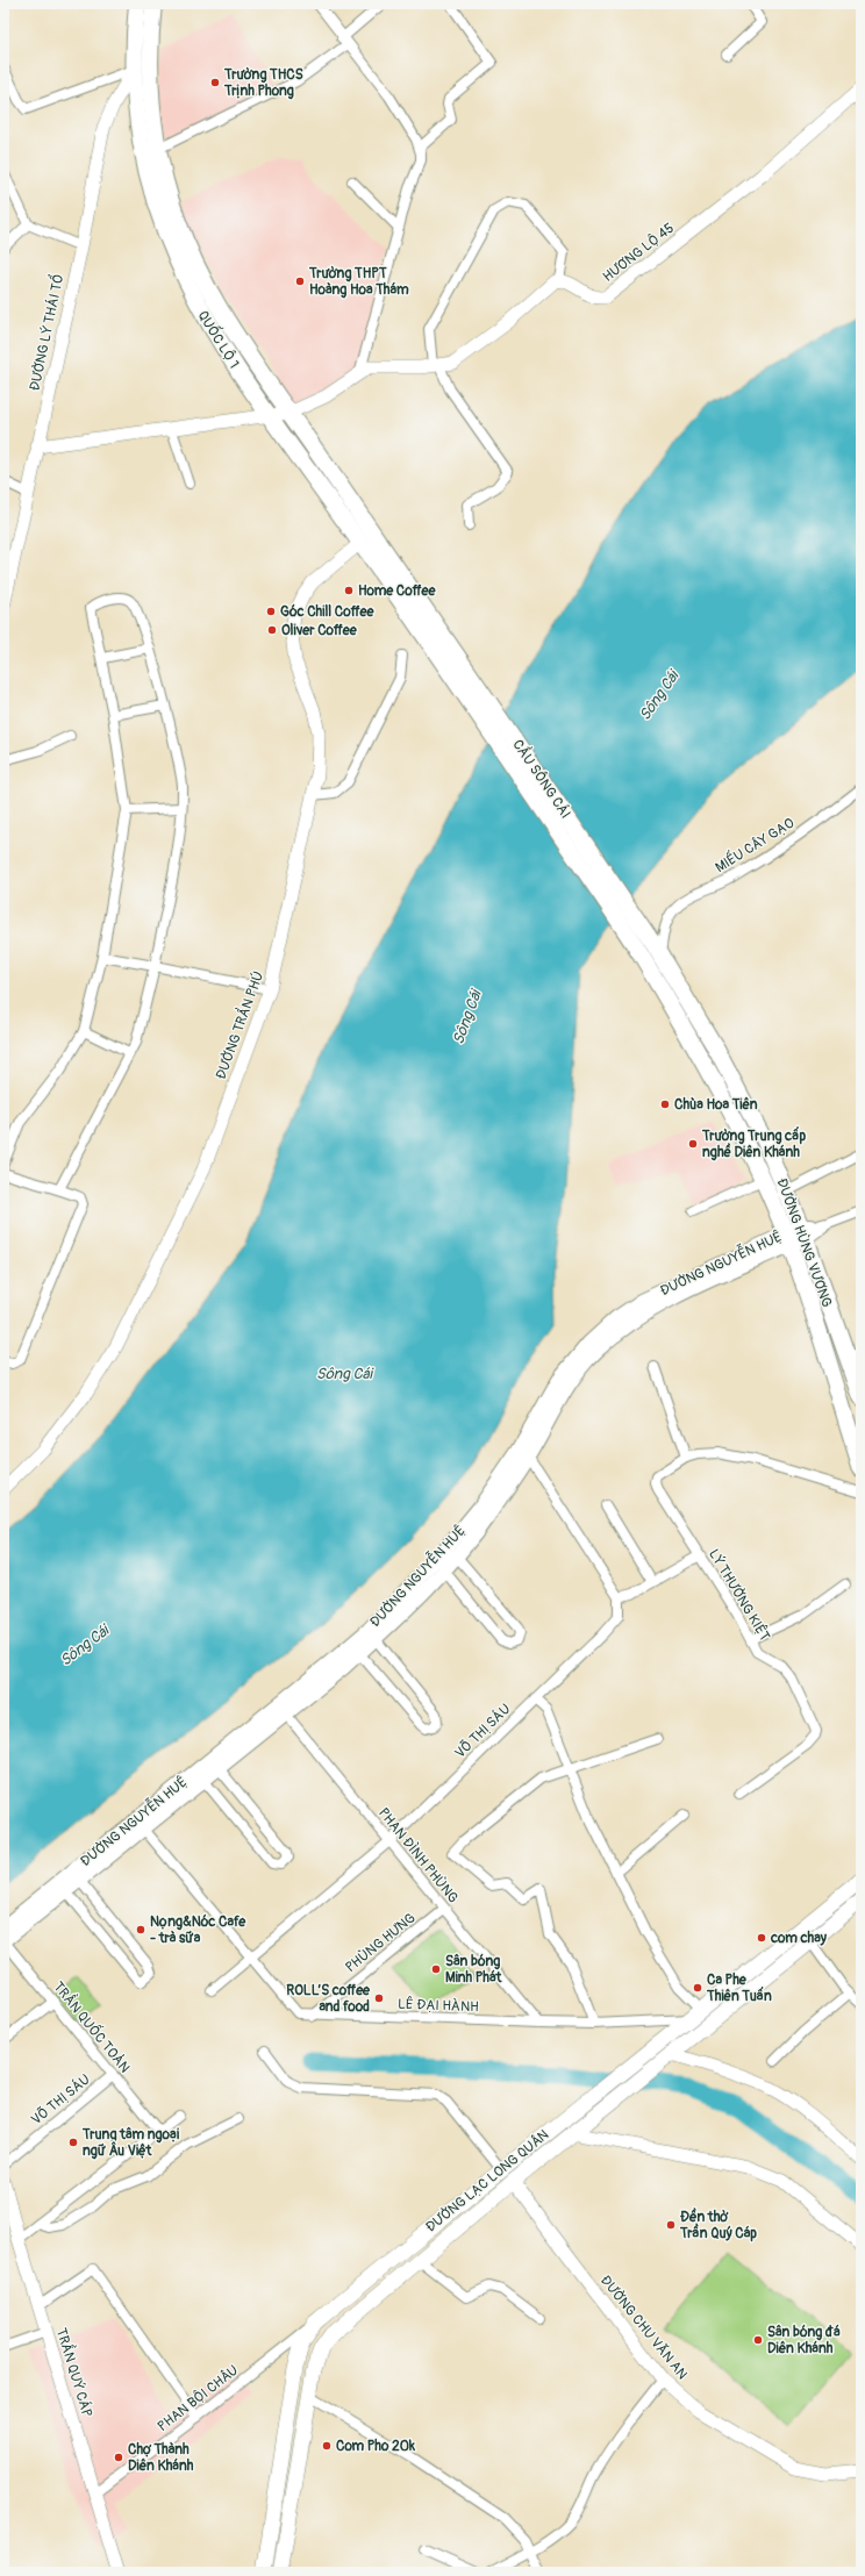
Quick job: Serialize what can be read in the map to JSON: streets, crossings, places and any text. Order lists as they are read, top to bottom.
{
  "streets": {
    "highway": ["QUỐC LỘ 1", "CẦU SÔNG CÁI", "ĐƯỜNG HÙNG VƯƠNG"],
    "main road": ["ĐƯỜNG NGUYỄN HUỆ", "ĐƯỜNG LẠC LONG QUÂN"],
    "street": [
      "HƯƠNG LỘ 45",
      "ĐƯỜNG LÝ THÁI TỔ",
      "MIẾU CÂY GẠO",
      "ĐƯỜNG TRẦN PHÚ",
      "LÝ THƯỜNG KIỆT",
      "VÕ THỊ SÁU",
      "PHAN ĐÌNH PHÙNG",
      "PHÙNG HƯNG",
      "LÊ ĐẠI HÀNH",
      "TRẦN QUỐC TOẢN",
      "ĐƯỜNG CHU VĂN AN",
      "TRẦN QUÝ CÁP",
      "PHAN BỘI CHÂU"
    ]
  },
  "crossings": [
    ["ĐƯỜNG LÝ THÁI TỔ", "QUỐC LỘ 1"],
    ["QUỐC LỘ 1", "CẦU SÔNG CÁI"],
    ["QUỐC LỘ 1", "ĐƯỜNG TRẦN PHÚ"],
    ["CẦU SÔNG CÁI", "MIẾU CÂY GẠO"],
    ["CẦU SÔNG CÁI", "ĐƯỜNG HÙNG VƯƠNG"],
    ["MIẾU CÂY GẠO", "ĐƯỜNG HÙNG VƯƠNG"],
    ["ĐƯỜNG HÙNG VƯƠNG", "ĐƯỜNG NGUYỄN HUỆ"],
    ["ĐƯỜNG NGUYỄN HUỆ", "PHAN ĐÌNH PHÙNG"],
    ["ĐƯỜNG NGUYỄN HUỆ", "LÊ ĐẠI HÀNH"],
    ["ĐƯỜNG NGUYỄN HUỆ", "TRẦN QUỐC TOẢN"],
    ["VÕ THỊ SÁU", "PHAN ĐÌNH PHÙNG"],
    ["VÕ THỊ SÁU", "LÊ ĐẠI HÀNH"],
    ["VÕ THỊ SÁU", "TRẦN QUỐC TOẢN"],
    ["PHAN ĐÌNH PHÙNG", "PHÙNG HƯNG"],
    ["PHAN ĐÌNH PHÙNG", "LÊ ĐẠI HÀNH"],
    ["PHÙNG HƯNG", "LÊ ĐẠI HÀNH"],
    ["LÊ ĐẠI HÀNH", "ĐƯỜNG LẠC LONG QUÂN"],
    ["ĐƯỜNG LẠC LONG QUÂN", "ĐƯỜNG CHU VĂN AN"],
    ["ĐƯỜNG LẠC LONG QUÂN", "PHAN BỘI CHÂU"],
    ["TRẦN QUÝ CÁP", "PHAN BỘI CHÂU"]
  ],
  "water": ["Sông Cái"],
  "places": [
    "Trường THCS Trịnh Phong",
    "Trường THPT Hoàng Hoa Thám",
    "Home Coffee",
    "Góc Chill Coffee",
    "Oliver Coffee",
    "Chùa Hoa Tiên",
    "Trường Trung cấp nghề Diên Khánh",
    "Nọng&Nóc Cafe - trà sữa",
    "com chay",
    "Sân bóng Minh Phát",
    "Ca Phe Thiên Tuấn",
    "ROLL’S coffee and food",
    "Trung tâm ngoại ngữ Âu Việt",
    "Đền thờ Trần Quý Cáp",
    "Sân bóng đá Diên Khánh",
    "Com Pho 20k",
    "Chợ Thành Diên Khánh"
  ]
}
